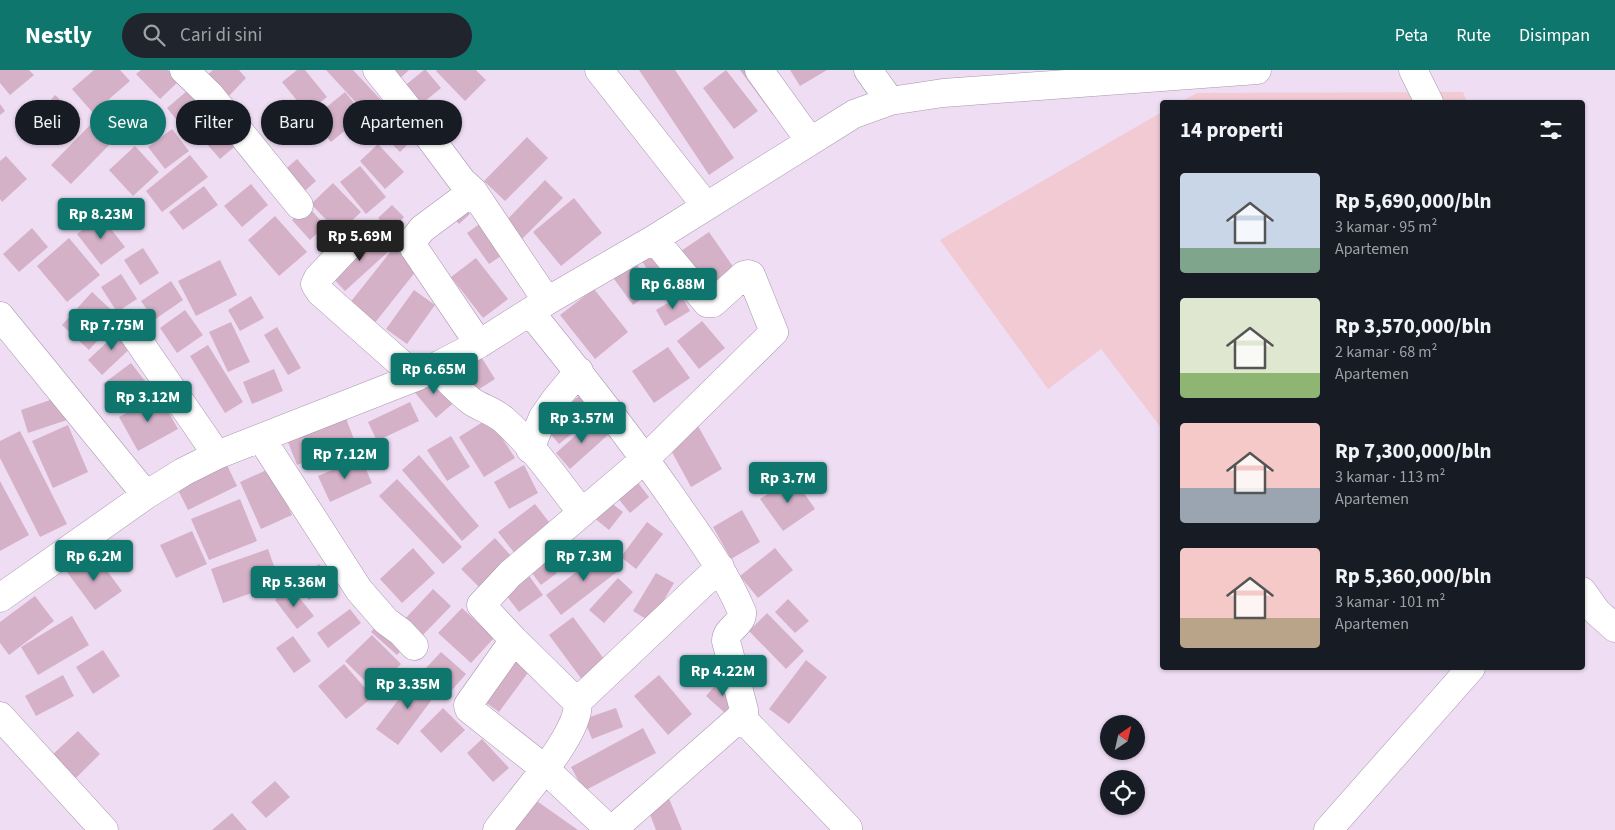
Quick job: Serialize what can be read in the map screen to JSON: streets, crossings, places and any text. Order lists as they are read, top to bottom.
{
  "north": "top right",
  "page": {
    "header": "Nestly",
    "search": "Cari di sini",
    "nav": ["Peta", "Rute", "Disimpan"],
    "chip": [
      "Beli",
      "Sewa",
      "Filter",
      "Baru",
      "Apartemen"
    ],
    "heading": "14 properti",
    "list": [
      {
        "name": "Rp 5,690,000/bln",
        "note": "3 kamar · 95 m² · Apartemen"
      },
      {
        "name": "Rp 3,570,000/bln",
        "note": "2 kamar · 68 m² · Apartemen"
      },
      {
        "name": "Rp 7,300,000/bln",
        "note": "3 kamar · 113 m² · Apartemen"
      },
      {
        "name": "Rp 5,360,000/bln",
        "note": "3 kamar · 101 m² · Apartemen"
      }
    ],
    "price": [
      "Rp 8.23M",
      "Rp 5.69M",
      "Rp 6.88M",
      "Rp 7.75M",
      "Rp 6.65M",
      "Rp 3.12M",
      "Rp 3.57M",
      "Rp 7.12M",
      "Rp 3.7M",
      "Rp 6.2M",
      "Rp 7.3M",
      "Rp 5.36M",
      "Rp 4.22M",
      "Rp 3.35M"
    ]
  }
}
